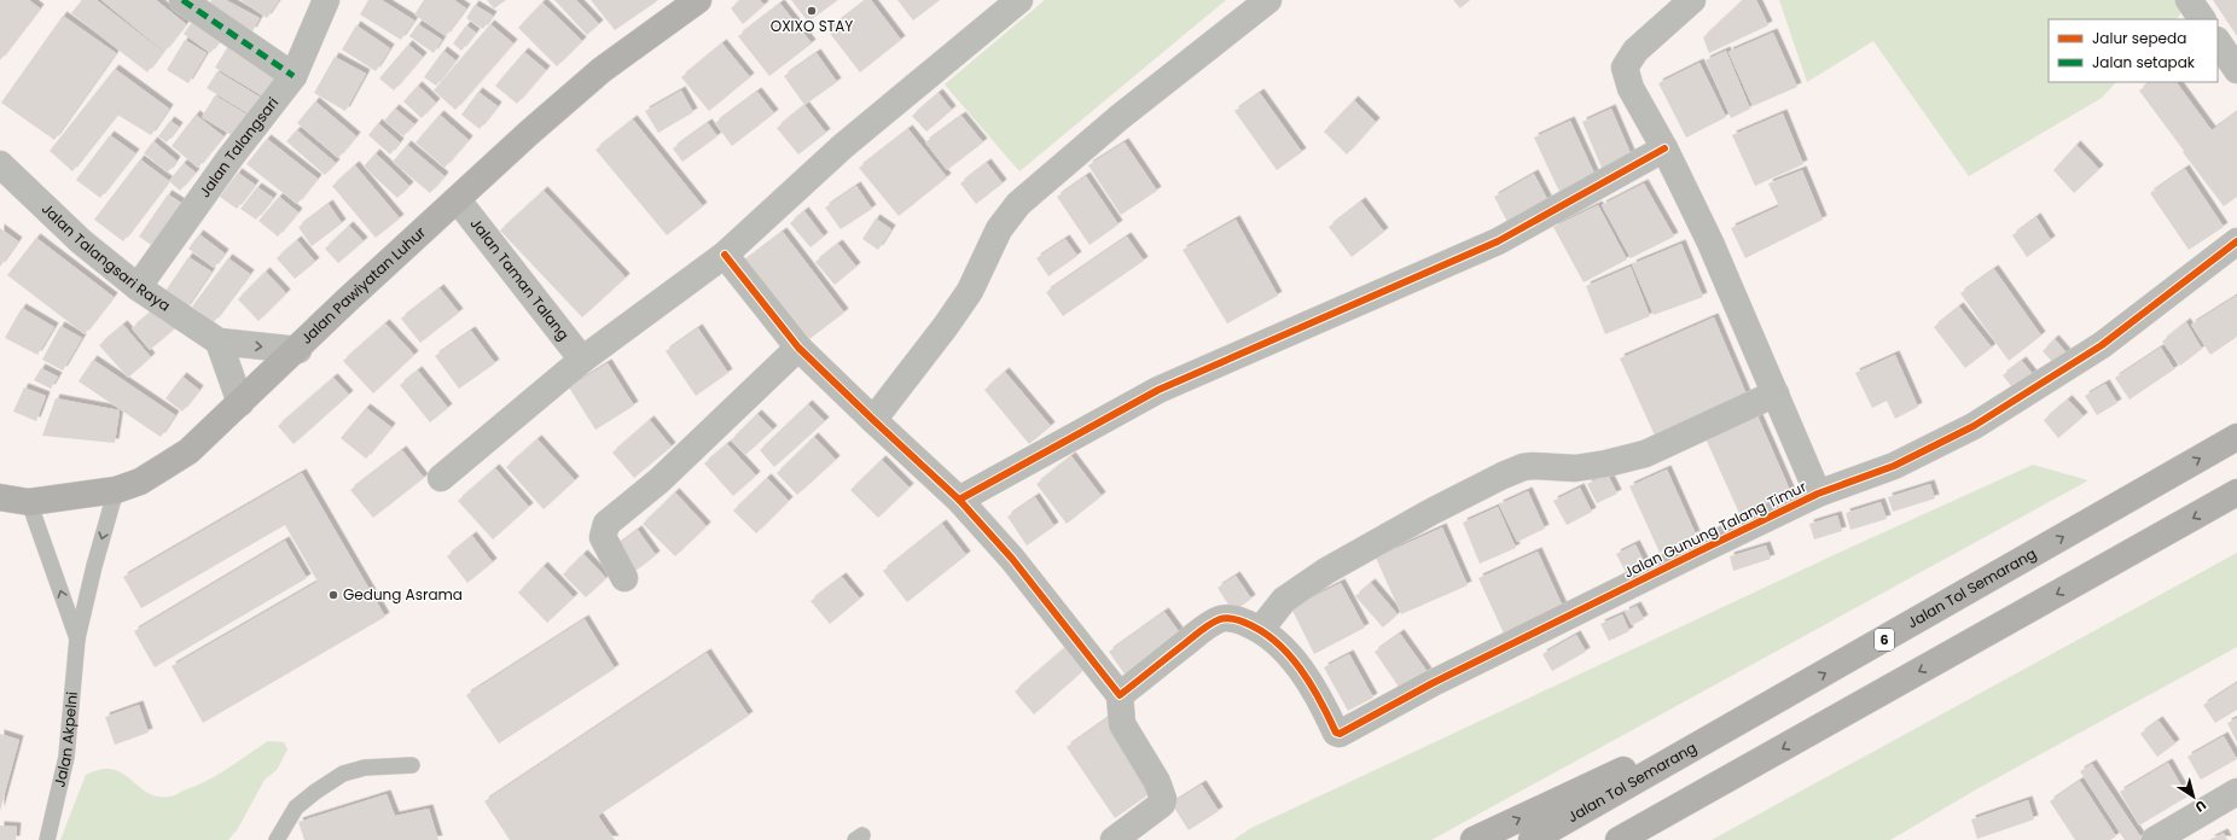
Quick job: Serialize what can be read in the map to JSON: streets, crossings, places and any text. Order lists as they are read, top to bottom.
{
  "streets": {
    "highway": ["Jalan Tol Semarang", "6"],
    "main road": ["Jalan Pawiyatan Luhur"],
    "street": [
      "Jalan Talangsari",
      "Jalan Talangsari Raya",
      "Jalan Taman Talang",
      "Jalan Gunung Talang Timur"
    ],
    "lane": ["Jalan Akpelni"]
  },
  "crossings": [
    ["Jalan Talangsari", "Jalan Talangsari Raya"],
    ["Jalan Talangsari Raya", "Jalan Pawiyatan Luhur"],
    ["Jalan Taman Talang", "Jalan Pawiyatan Luhur"],
    ["Jalan Pawiyatan Luhur", "Jalan Akpelni"]
  ],
  "places": ["OXIXO STAY", "Gedung Asrama"],
  "legend": ["Jalur sepeda", "Jalan setapak"],
  "north": "bottom right"
}
